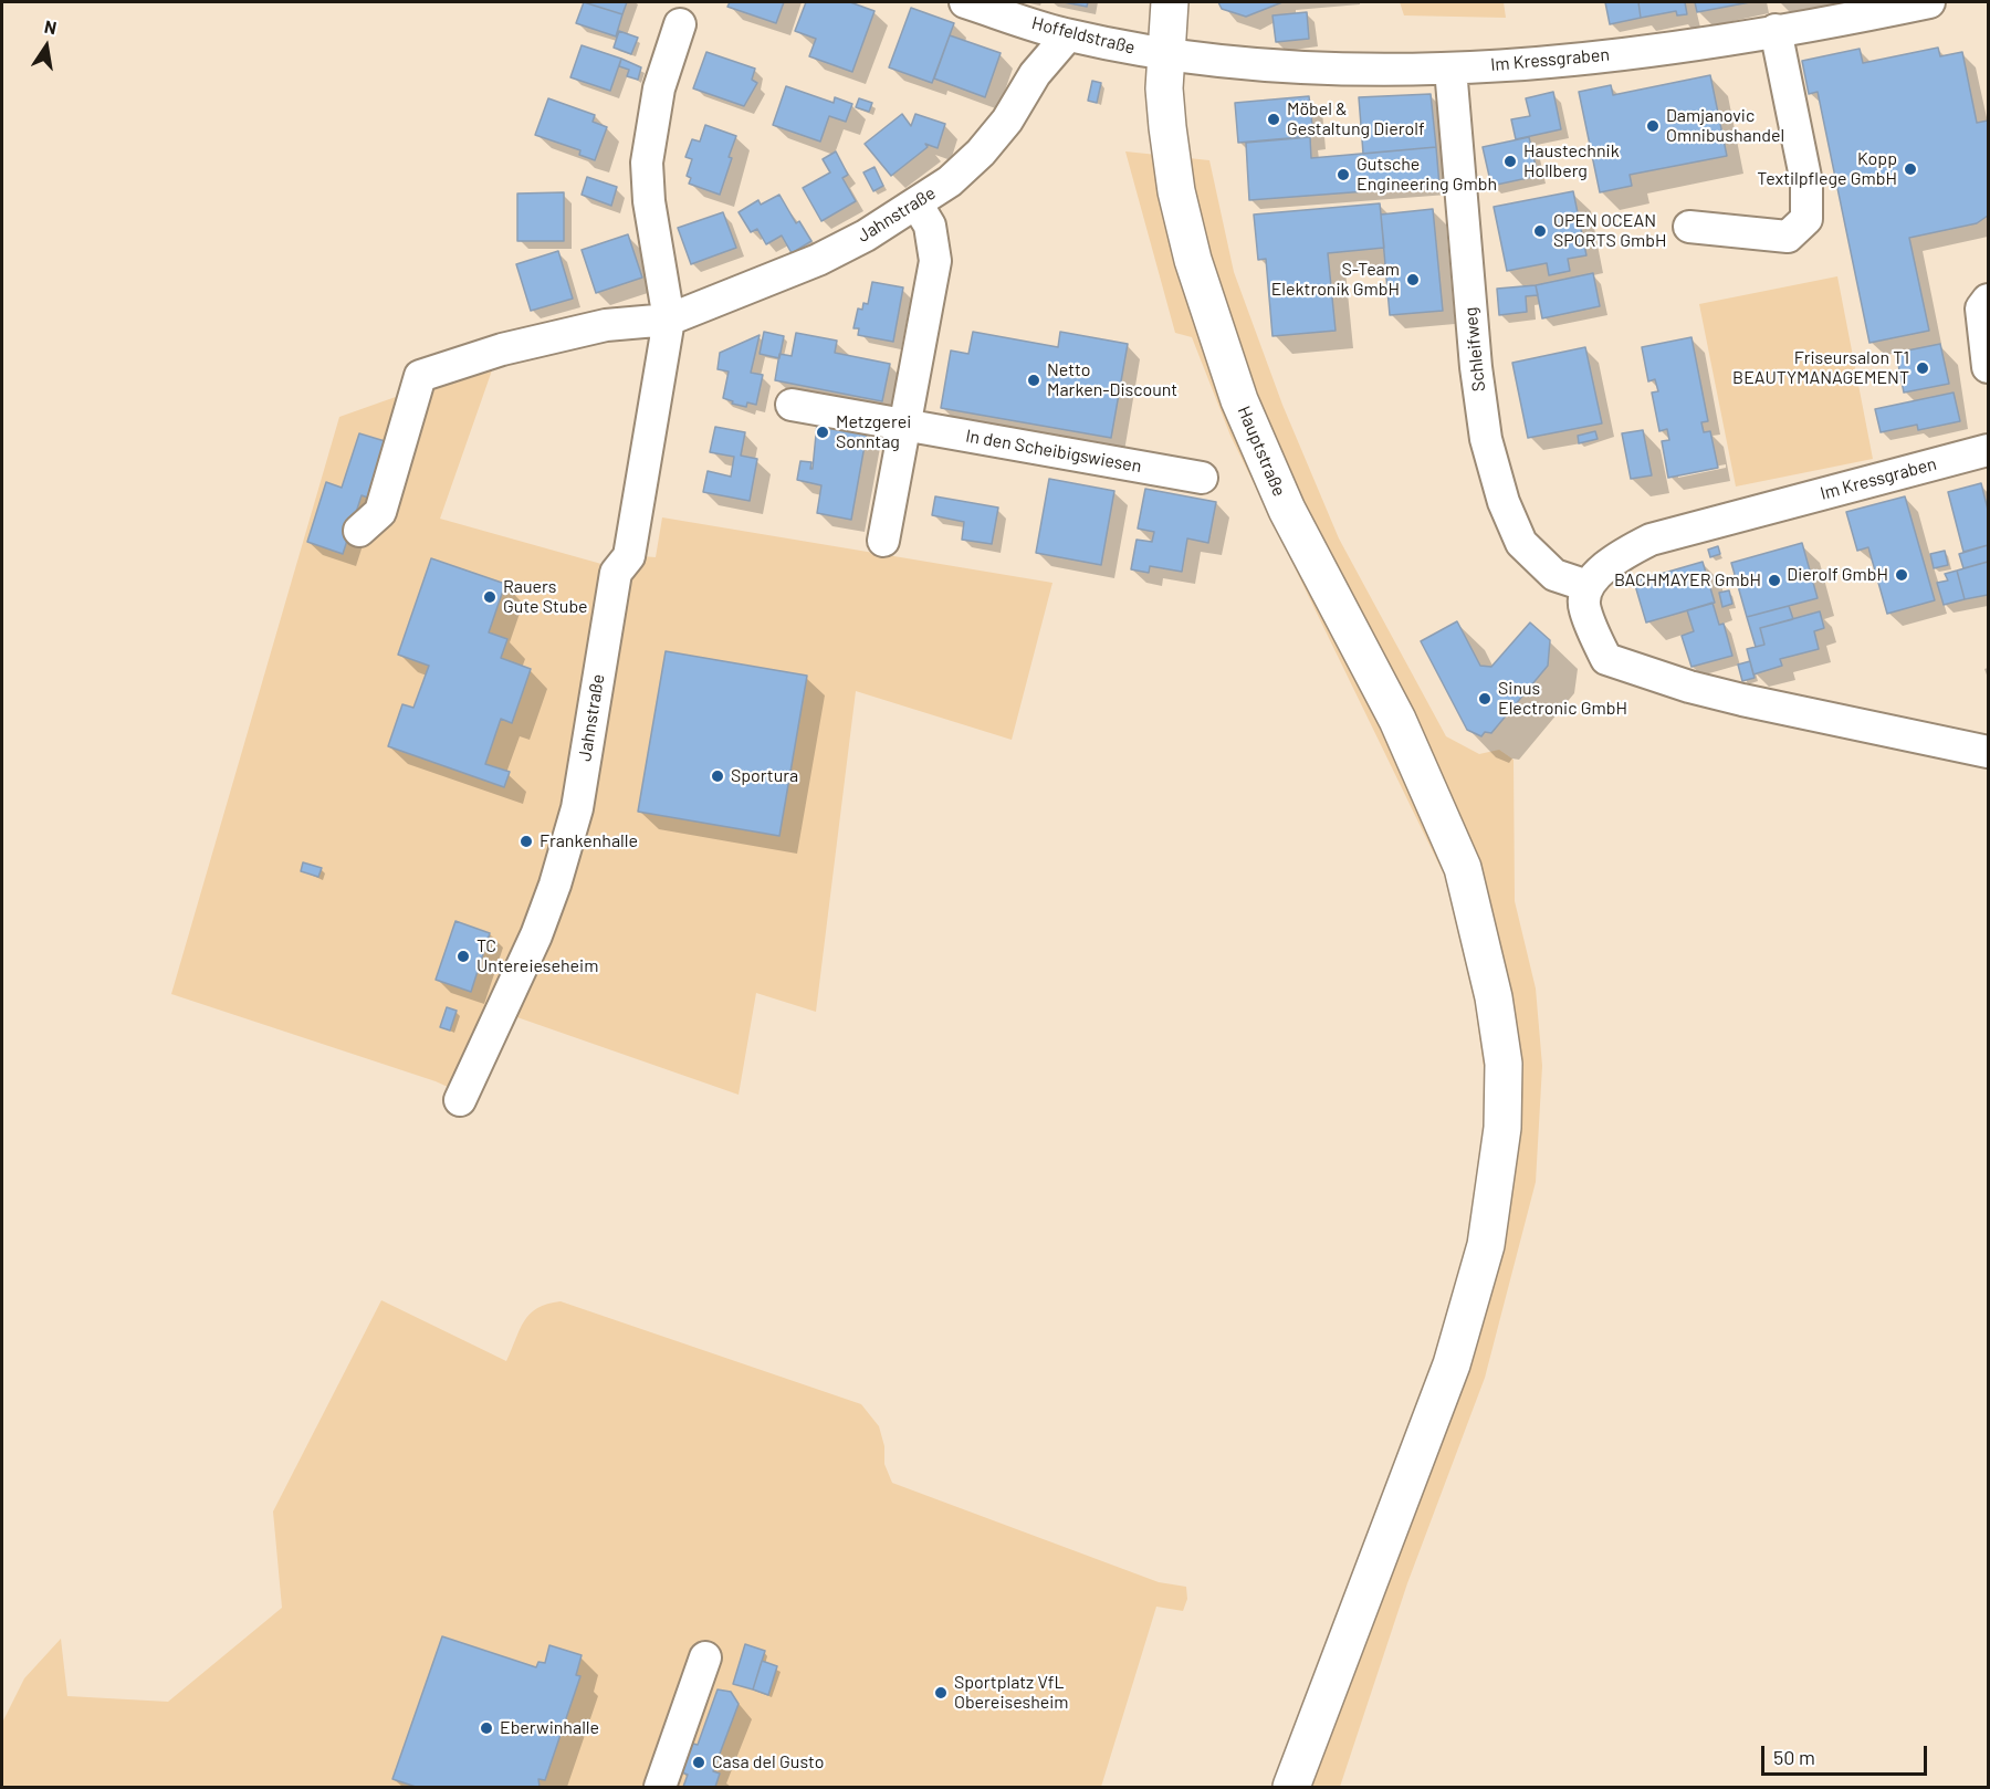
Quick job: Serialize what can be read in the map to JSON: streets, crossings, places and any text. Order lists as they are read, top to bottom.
{
  "streets": {
    "main road": ["Hauptstraße"],
    "street": [
      "Hoffeldstraße",
      "Im Kressgraben",
      "Jahnstraße",
      "Schleifweg",
      "In den Scheibigswiesen"
    ]
  },
  "crossings": [
    ["Hoffeldstraße", "Im Kressgraben"],
    ["Hoffeldstraße", "Jahnstraße"],
    ["Hoffeldstraße", "Hauptstraße"],
    ["Im Kressgraben", "Schleifweg"],
    ["Im Kressgraben", "Hauptstraße"]
  ],
  "places": [
    "Möbel & Gestaltung Dierolf",
    "Damjanovic Omnibushandel",
    "Haustechnik Hollberg",
    "Kopp Textilpflege GmbH",
    "Gutsche Engineering Gmbh",
    "OPEN OCEAN SPORTS GmbH",
    "S-Team Elektronik GmbH",
    "Friseursalon T1 BEAUTYMANAGEMENT",
    "Netto Marken-Discount",
    "Metzgerei Sonntag",
    "Dierolf GmbH",
    "BACHMAYER GmbH",
    "Rauers Gute Stube",
    "Sinus Electronic GmbH",
    "Sportura",
    "Frankenhalle",
    "TC Untereieseheim",
    "Sportplatz VfL Obereisesheim",
    "Eberwinhalle",
    "Casa del Gusto"
  ],
  "scale_bar": "50 m",
  "north": "top"
}
